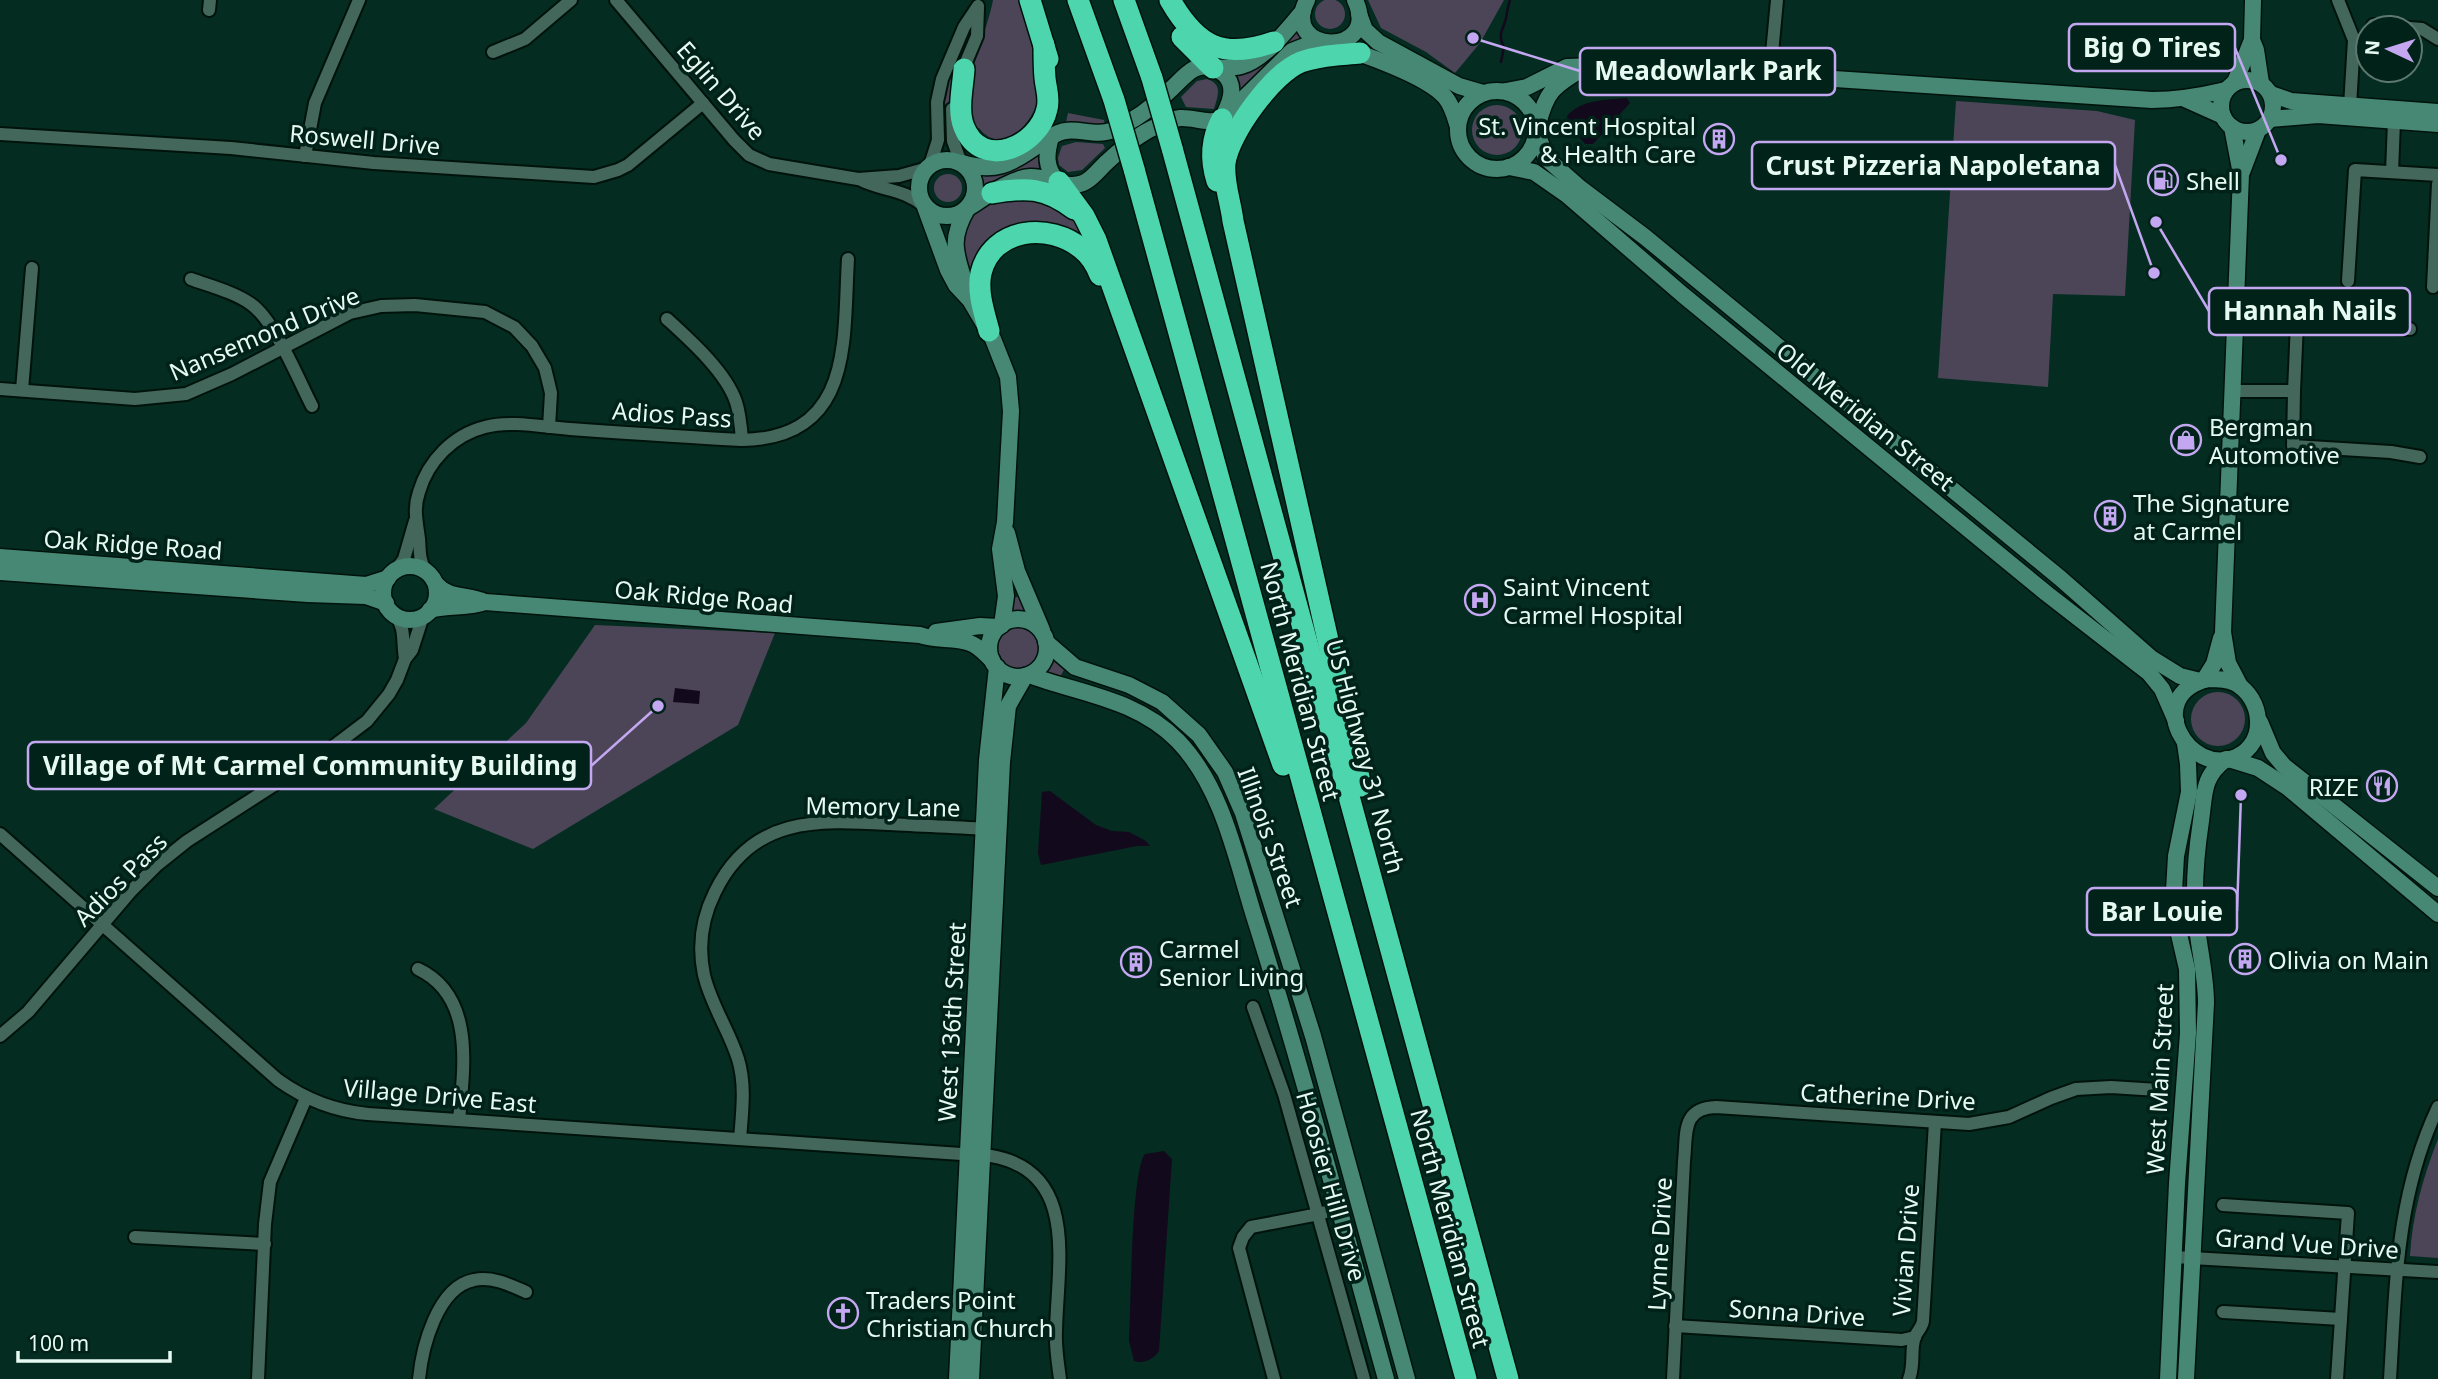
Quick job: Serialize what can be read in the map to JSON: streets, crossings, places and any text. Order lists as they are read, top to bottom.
{
  "streets": {
    "highway": ["North Meridian Street", "US Highway 31 North"],
    "main road": [
      "Old Meridian Street",
      "Oak Ridge Road",
      "Illinois Street",
      "West 136th Street",
      "West Main Street"
    ],
    "street": [
      "Eglin Drive",
      "Roswell Drive",
      "Nansemond Drive",
      "Adios Pass",
      "Memory Lane",
      "Village Drive East",
      "Catherine Drive",
      "Hoosier Hill Drive",
      "Grand Vue Drive",
      "Lynne Drive",
      "Vivian Drive",
      "Sonna Drive"
    ]
  },
  "crossings": [
    ["Eglin Drive", "Roswell Drive"],
    ["Nansemond Drive", "Adios Pass"],
    ["Adios Pass", "Oak Ridge Road"],
    ["Adios Pass", "Village Drive East"],
    ["Old Meridian Street", "West Main Street"],
    ["Oak Ridge Road", "Illinois Street"],
    ["Oak Ridge Road", "West 136th Street"],
    ["Memory Lane", "West 136th Street"],
    ["Memory Lane", "Village Drive East"],
    ["Illinois Street", "West 136th Street"],
    ["West 136th Street", "Village Drive East"],
    ["West Main Street", "Grand Vue Drive"],
    ["Catherine Drive", "Lynne Drive"],
    ["Catherine Drive", "Vivian Drive"],
    ["Lynne Drive", "Sonna Drive"],
    ["Vivian Drive", "Sonna Drive"]
  ],
  "places": {
    "other": [
      "Meadowlark Park",
      "Big O Tires",
      "Hannah Nails",
      "Crust Pizzeria Napoletana",
      "Village of Mt Carmel Community Building",
      "Bar Louie"
    ],
    "building": [
      "St. Vincent Hospital & Health Care",
      "The Signature at Carmel",
      "Olivia on Main",
      "Carmel Senior Living"
    ],
    "fuel station": ["Shell"],
    "shop": ["Bergman Automotive"],
    "hospital": ["Saint Vincent Carmel Hospital"],
    "restaurant": ["RIZE"],
    "church": ["Traders Point Christian Church"]
  },
  "scale_bar": "100 m",
  "north": "left"
}
